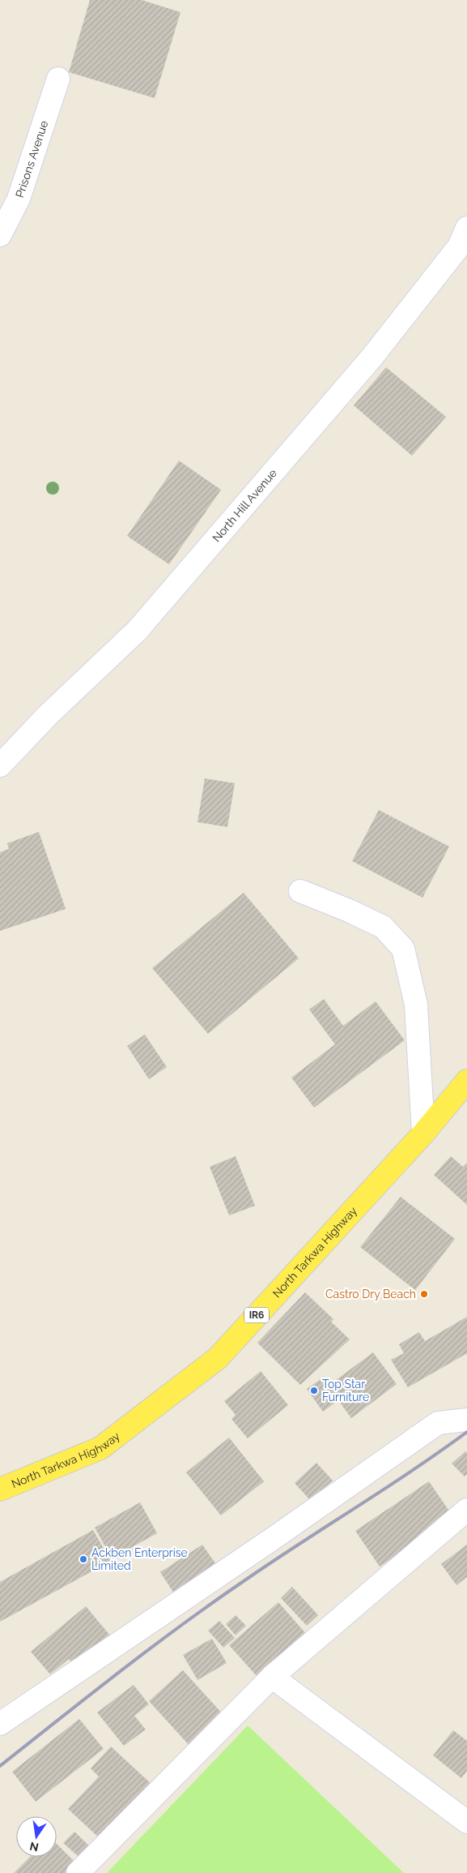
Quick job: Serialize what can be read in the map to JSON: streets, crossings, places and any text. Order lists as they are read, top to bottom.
{
  "streets": {
    "main road": ["North Tarkwa Highway", "IR6"],
    "street": ["Prisons Avenue", "North Hill Avenue"]
  },
  "places": ["Castro Dry Beach", "Top Star Furniture", "Ackben Enterprise Limited"],
  "north": "bottom"
}
